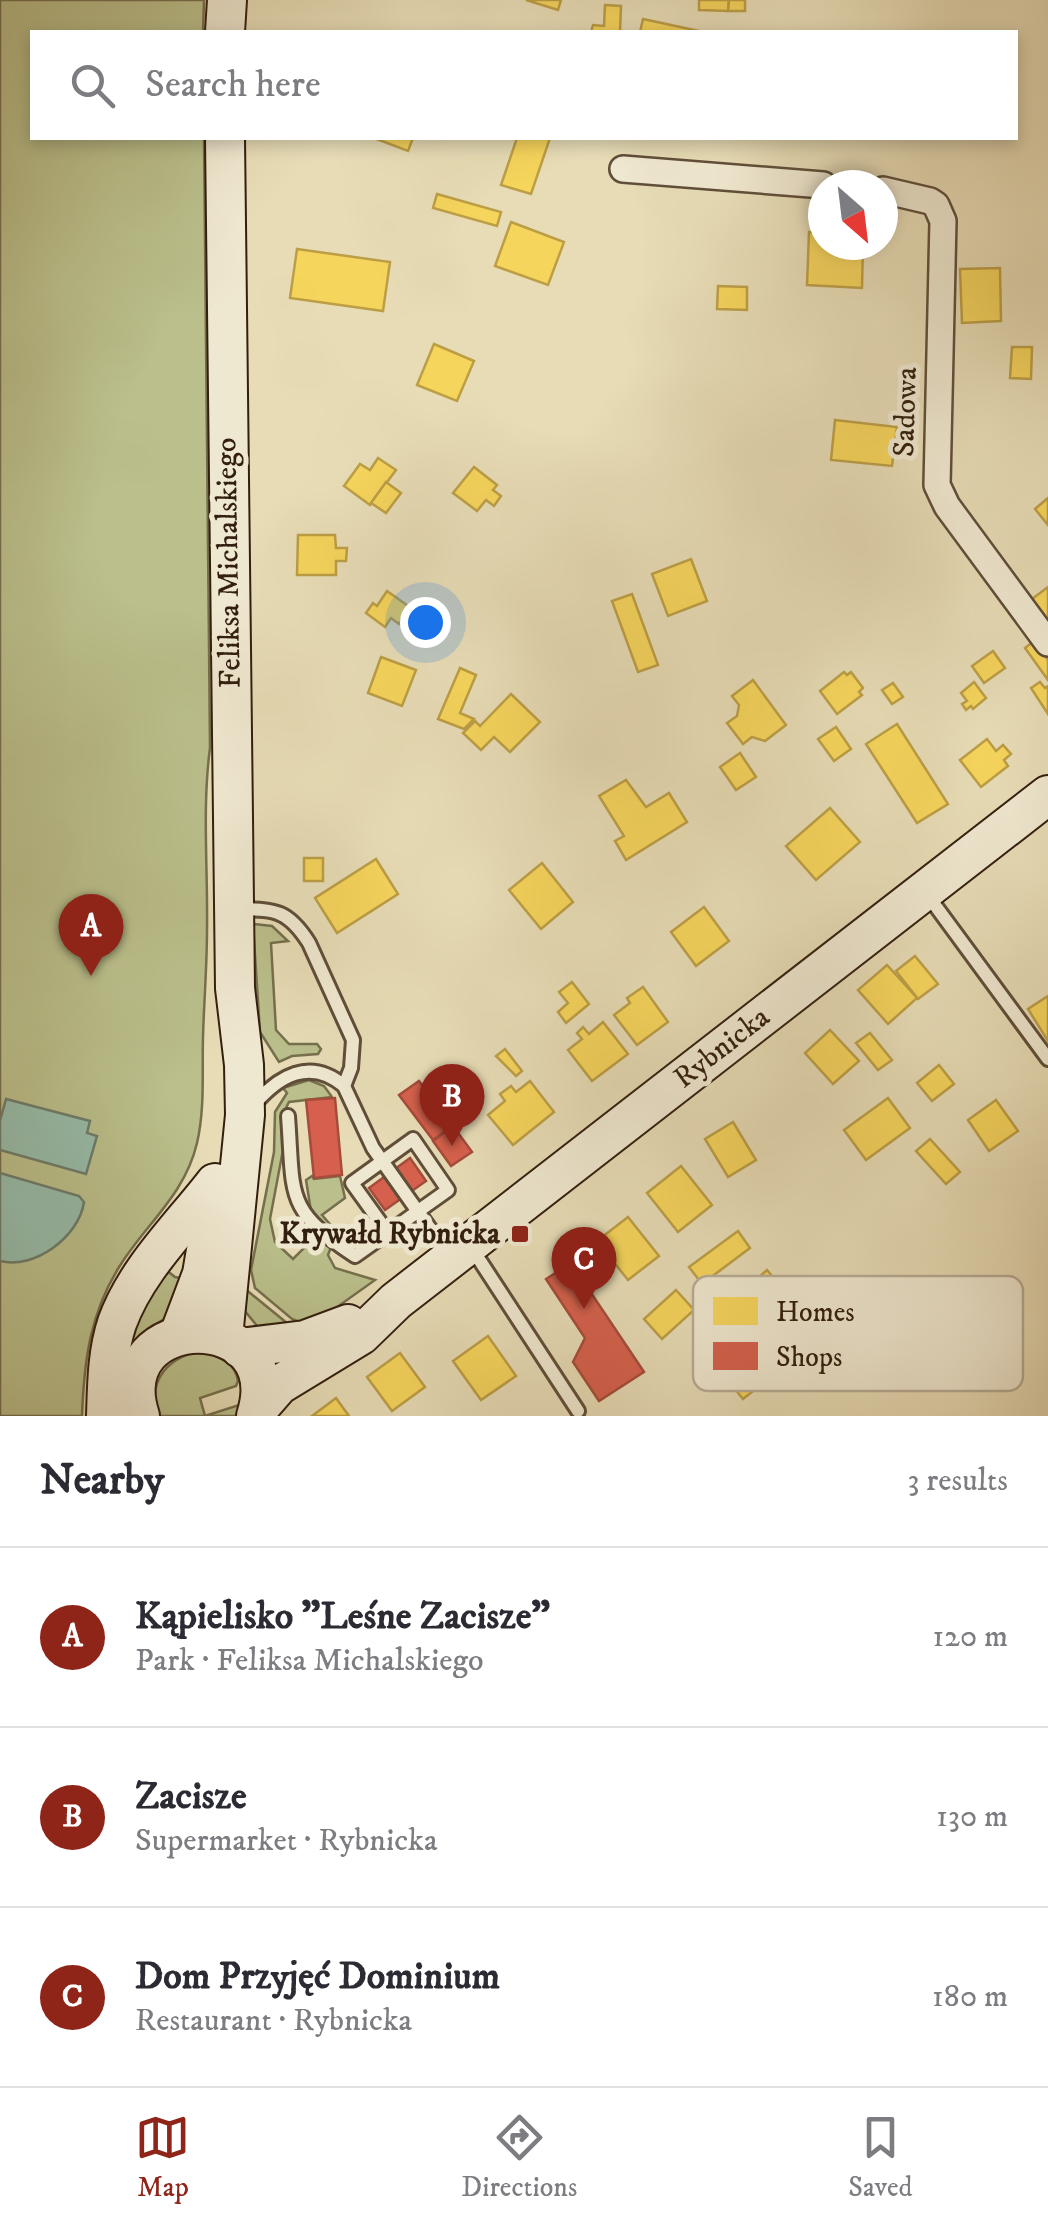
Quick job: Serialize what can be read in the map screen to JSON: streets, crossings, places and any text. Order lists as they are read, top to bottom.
{
  "streets": {
    "street": ["Sadowa", "Feliksa Michalskiego", "Rybnicka"]
  },
  "crossings": [
    ["Feliksa Michalskiego", "Rybnicka"]
  ],
  "places": {
    "transit": ["Krywałd Rybnicka"]
  },
  "legend": ["Homes", "Shops"],
  "north": "bottom right",
  "page": {
    "search": "Search here",
    "pins": ["A", "B", "C"],
    "heading": ["Nearby", "3 results"],
    "list": [
      {
        "mark": "A",
        "name": "Kąpielisko \"Leśne Zacisze\"",
        "note": "Park · Feliksa Michalskiego",
        "value": "120 m"
      },
      {
        "mark": "B",
        "name": "Zacisze",
        "note": "Supermarket · Rybnicka",
        "value": "130 m"
      },
      {
        "mark": "C",
        "name": "Dom Przyjęć Dominium",
        "note": "Restaurant · Rybnicka",
        "value": "180 m"
      }
    ],
    "nav": ["Map", "Directions", "Saved"]
  }
}
